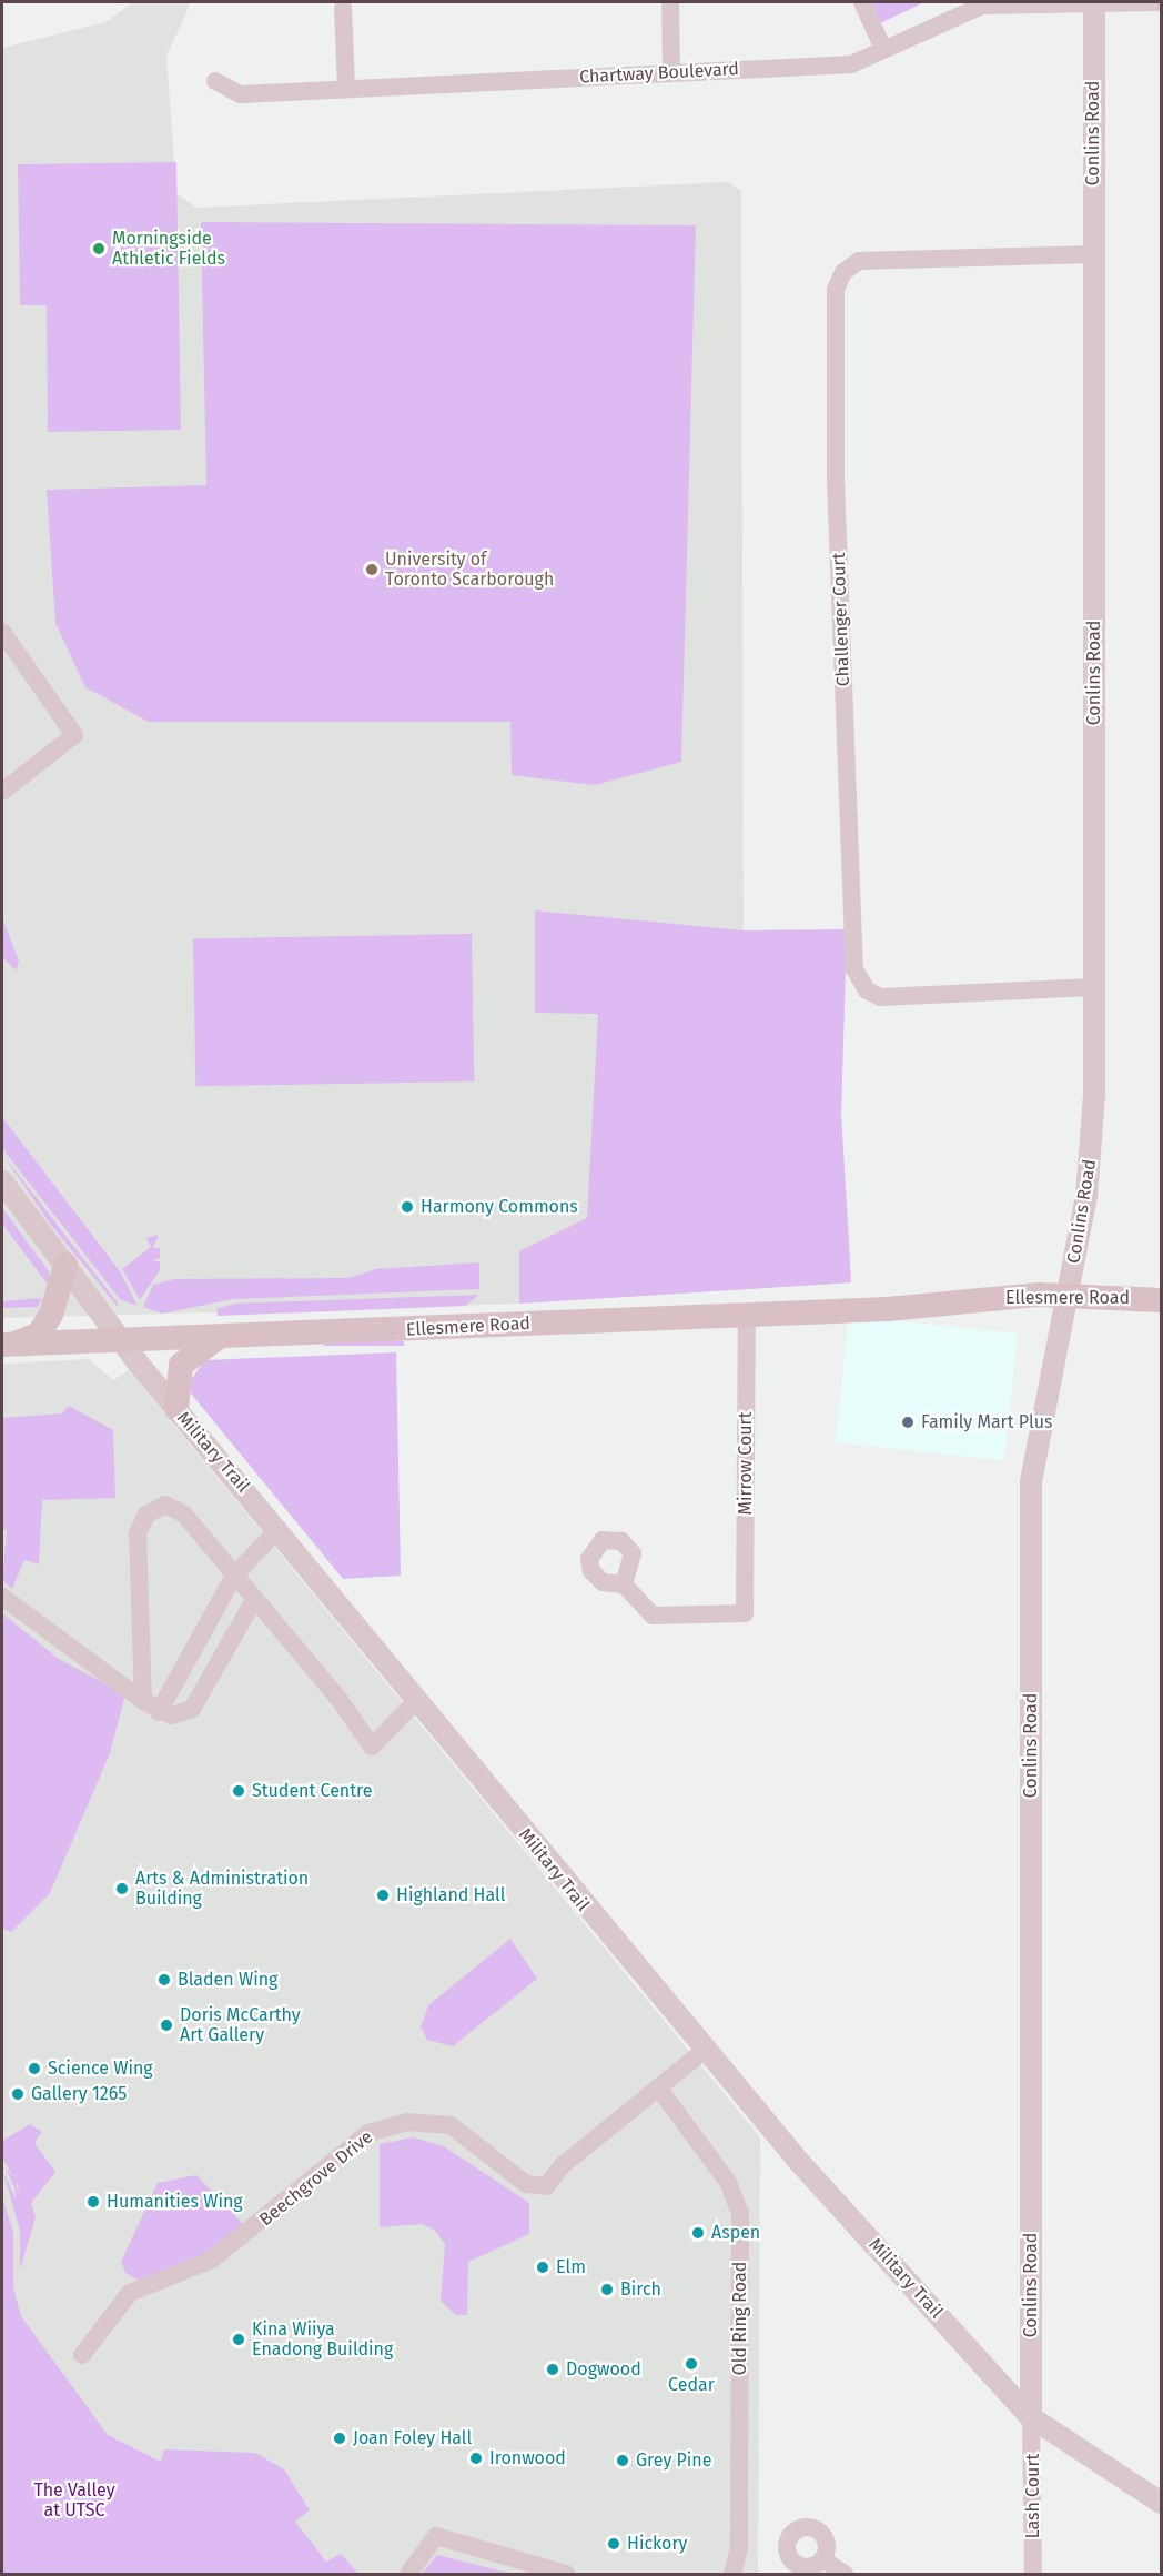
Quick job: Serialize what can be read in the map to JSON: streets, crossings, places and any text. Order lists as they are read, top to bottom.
{
  "streets": {
    "main road": ["Ellesmere Road"],
    "street": [
      "Chartway Boulevard",
      "Conlins Road",
      "Challenger Court",
      "Military Trail",
      "Mirrow Court",
      "Beechgrove Drive",
      "Old Ring Road",
      "Lash Court"
    ]
  },
  "crossings": [
    ["Chartway Boulevard", "Conlins Road"],
    ["Conlins Road", "Challenger Court"],
    ["Conlins Road", "Ellesmere Road"],
    ["Conlins Road", "Military Trail"],
    ["Conlins Road", "Lash Court"],
    ["Ellesmere Road", "Military Trail"],
    ["Ellesmere Road", "Mirrow Court"],
    ["Military Trail", "Lash Court"],
    ["Beechgrove Drive", "Old Ring Road"]
  ],
  "parks": ["The Valley at UTSC"],
  "places": [
    "Morningside Athletic Fields",
    "University of Toronto Scarborough",
    "Harmony Commons",
    "Family Mart Plus",
    "Student Centre",
    "Arts & Administration Building",
    "Highland Hall",
    "Bladen Wing",
    "Doris McCarthy Art Gallery",
    "Science Wing",
    "Gallery 1265",
    "Humanities Wing",
    "Aspen",
    "Elm",
    "Birch",
    "Kina Wiiya Enadong Building",
    "Cedar",
    "Dogwood",
    "Joan Foley Hall",
    "Ironwood",
    "Grey Pine",
    "Hickory"
  ]
}
